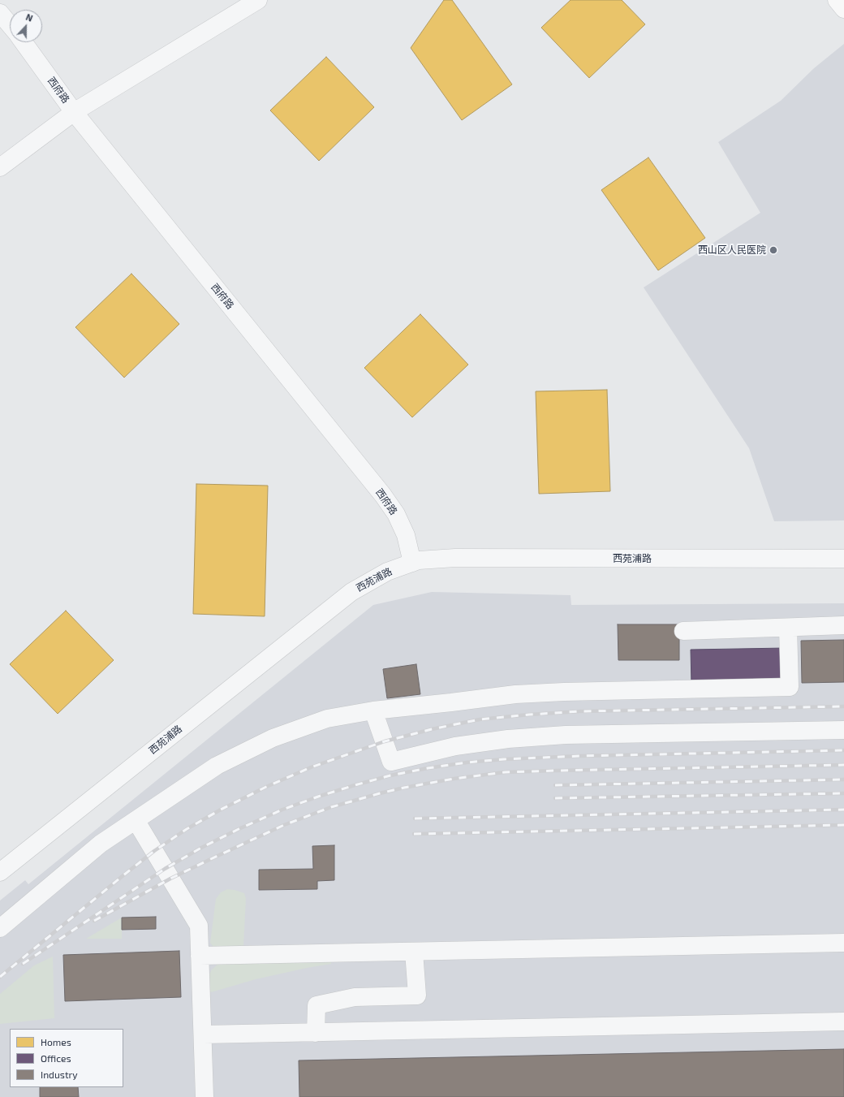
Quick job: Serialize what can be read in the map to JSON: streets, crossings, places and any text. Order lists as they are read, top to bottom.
{
  "streets": {
    "street": ["西府路", "西苑浦路"]
  },
  "crossings": [
    ["西府路", "西苑浦路"]
  ],
  "places": ["西山区人民医院"],
  "legend": ["Homes", "Offices", "Industry"],
  "north": "top"
}
